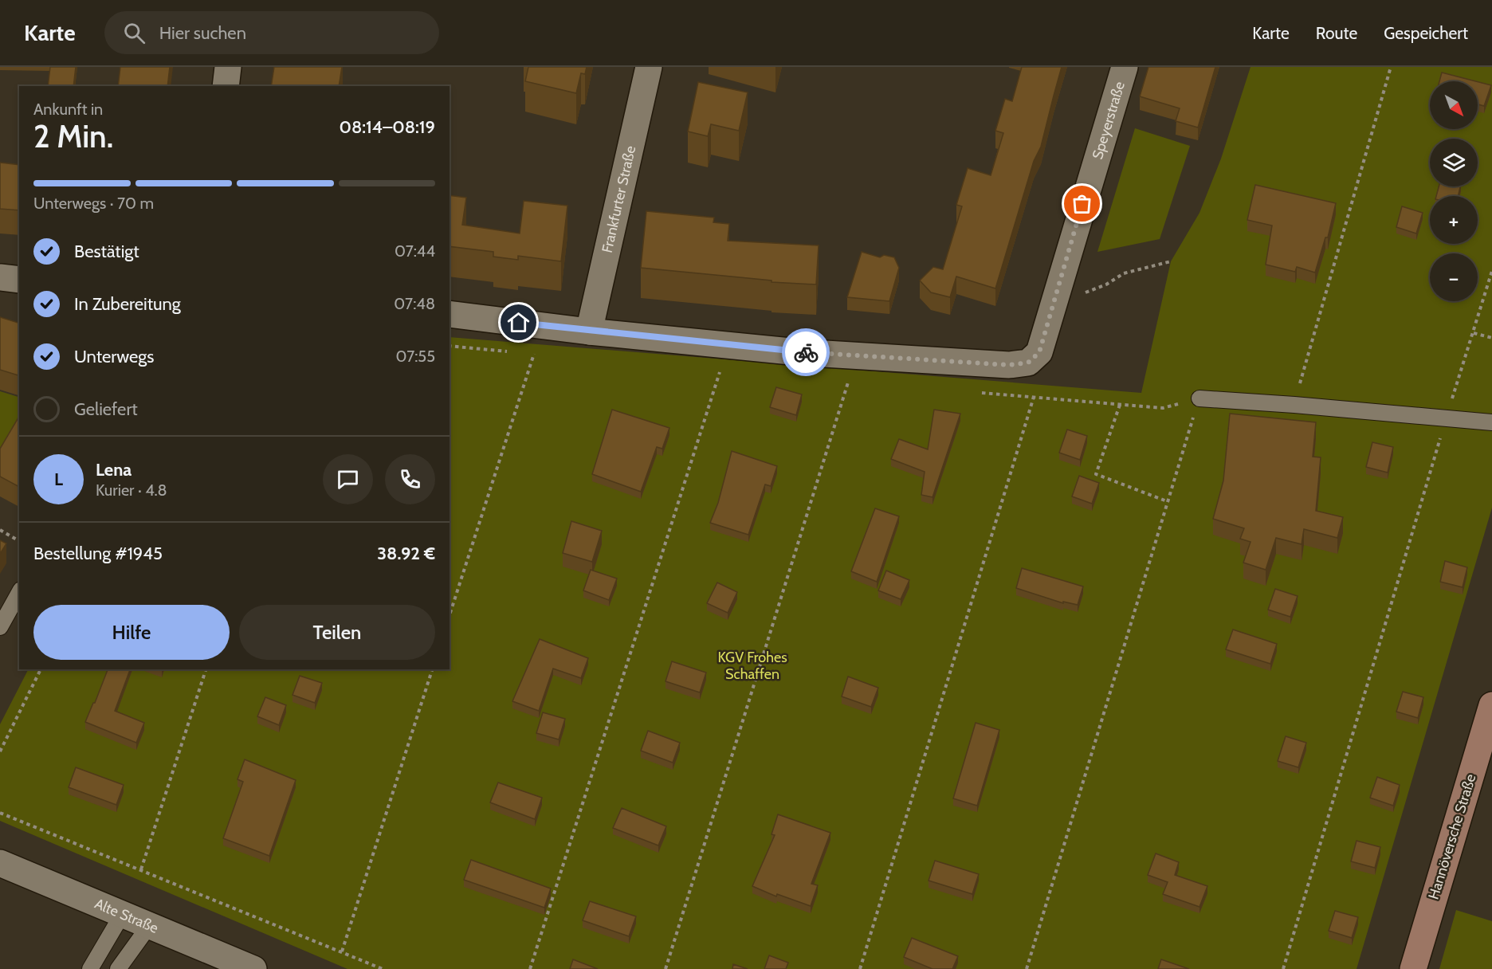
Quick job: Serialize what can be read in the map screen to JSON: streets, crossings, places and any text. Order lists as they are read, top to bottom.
{
  "streets": {
    "main road": ["Hannöversche Straße"],
    "street": ["Speyerstraße", "Frankfurter Straße", "Alte Straße"]
  },
  "crossings": [
    ["Speyerstraße", "Frankfurter Straße"]
  ],
  "parks": ["KGV Frohes Schaffen"],
  "north": "bottom right",
  "page": {
    "header": "Karte",
    "search": "Hier suchen",
    "nav": ["Karte", "Route", "Gespeichert"],
    "map_buttons": ["+", "−"],
    "heading": ["2 Min.", "Ankunft in", "08:14–08:19"],
    "panel": [
      "Lena",
      "Kurier · 4.8",
      "Bestellung #1945",
      "38.92 €"
    ],
    "bar": "Unterwegs · 70 m",
    "list": [
      ["Bestätigt", "07:44"],
      ["In Zubereitung", "07:48"],
      ["Unterwegs", "07:55"],
      "Geliefert"
    ],
    "round": "L",
    "buttons": ["Hilfe", "Teilen"]
  }
}
